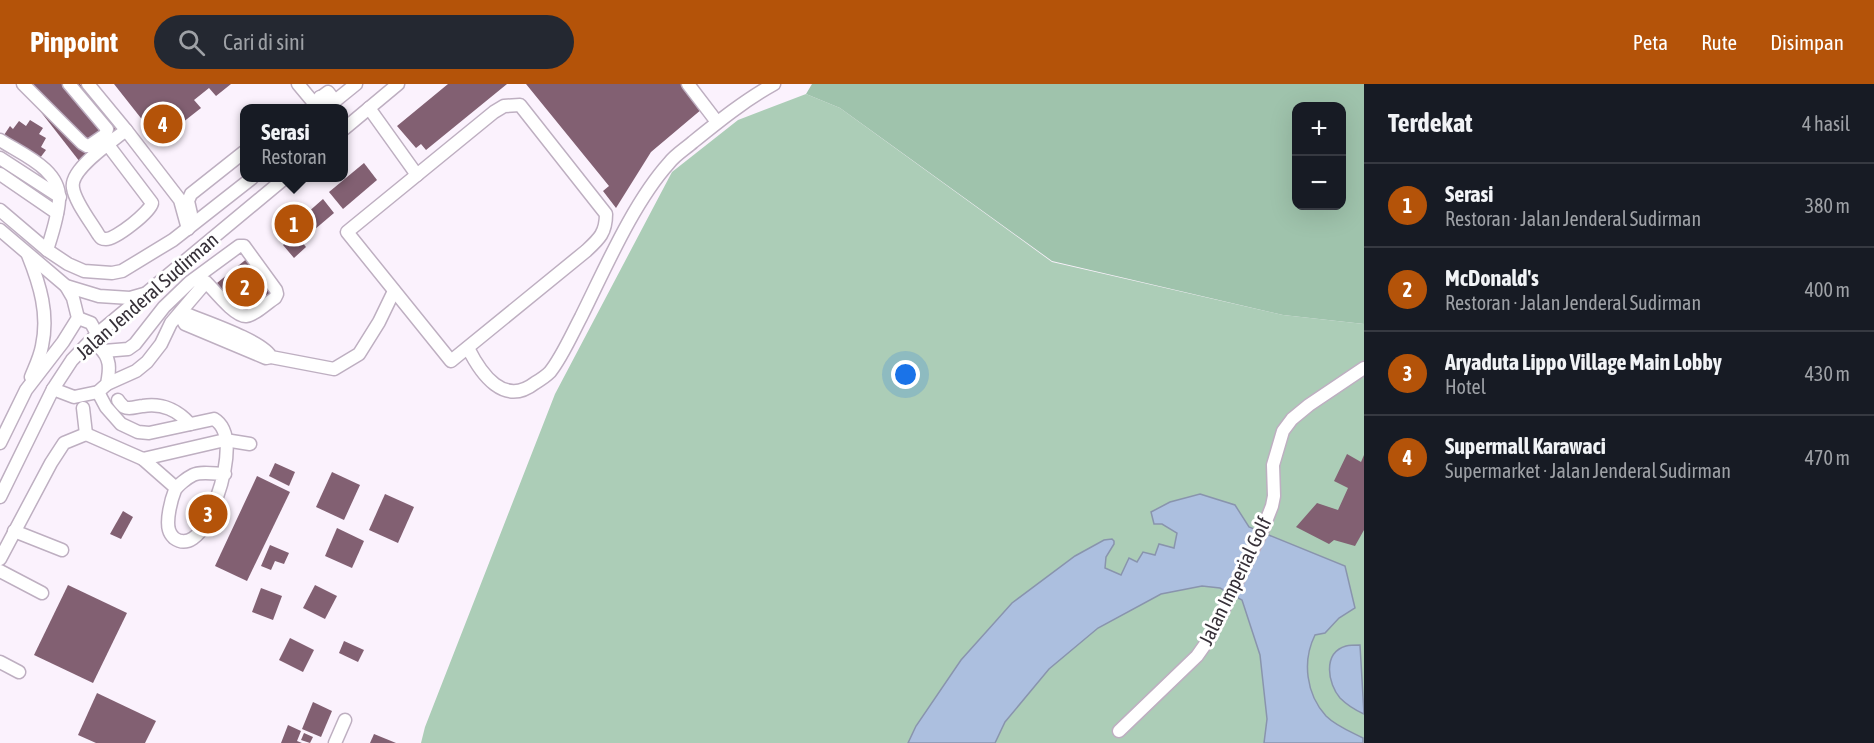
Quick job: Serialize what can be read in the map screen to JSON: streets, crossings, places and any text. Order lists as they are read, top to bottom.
{
  "streets": {
    "street": ["Jalan Jenderal Sudirman", "Jalan Imperial Golf"]
  },
  "page": {
    "header": "Pinpoint",
    "search": "Cari di sini",
    "nav": ["Peta", "Rute", "Disimpan"],
    "heading": ["Terdekat", "4 hasil"],
    "map_buttons": ["+", "−"],
    "pins": [
      "4",
      "1",
      "2",
      "3"
    ],
    "popup": ["Serasi", "Restoran"],
    "list": [
      {
        "mark": "1",
        "name": "Serasi",
        "note": "Restoran · Jalan Jenderal Sudirman",
        "value": "380 m"
      },
      {
        "mark": "2",
        "name": "McDonald's",
        "note": "Restoran · Jalan Jenderal Sudirman",
        "value": "400 m"
      },
      {
        "mark": "3",
        "name": "Aryaduta Lippo Village Main Lobby",
        "note": "Hotel",
        "value": "430 m"
      },
      {
        "mark": "4",
        "name": "Supermall Karawaci",
        "note": "Supermarket · Jalan Jenderal Sudirman",
        "value": "470 m"
      }
    ]
  }
}
